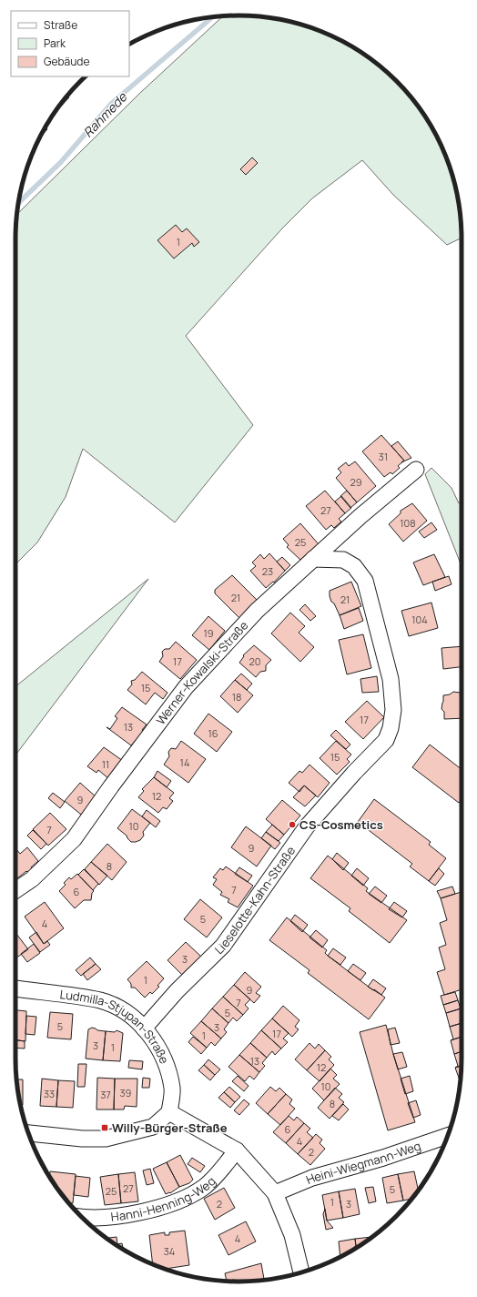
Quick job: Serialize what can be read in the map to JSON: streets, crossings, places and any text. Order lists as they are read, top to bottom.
{
  "streets": {
    "street": [
      "Werner-Kowalski-Straße",
      "Lieselotte-Kahn-Straße",
      "Ludmilla-Stjupan-Straße",
      "Heini-Wiegmann-Weg",
      "Hanni-Henning-Weg"
    ]
  },
  "crossings": [
    ["Werner-Kowalski-Straße", "Lieselotte-Kahn-Straße"],
    ["Lieselotte-Kahn-Straße", "Ludmilla-Stjupan-Straße"]
  ],
  "water": ["Rahmede"],
  "places": {
    "other": ["CS-Cosmetics"],
    "transit": ["Willy-Bürger-Straße"]
  },
  "house_numbers": [
    "1",
    "31",
    "29",
    "27",
    "108",
    "25",
    "23",
    "21",
    "21",
    "104",
    "19",
    "17",
    "20",
    "15",
    "18",
    "17",
    "13",
    "16",
    "15",
    "14",
    "11",
    "12",
    "9",
    "10",
    "7",
    "9",
    "8",
    "7",
    "6",
    "5",
    "4",
    "3",
    "1",
    "9",
    "7",
    "5",
    "5",
    "3",
    "17",
    "1",
    "3",
    "1",
    "13",
    "12",
    "10",
    "39",
    "33",
    "37",
    "8",
    "6",
    "4",
    "2",
    "27",
    "5",
    "25",
    "1",
    "2",
    "3",
    "4",
    "34"
  ],
  "legend": ["Straße", "Park", "Gebäude"]
}
